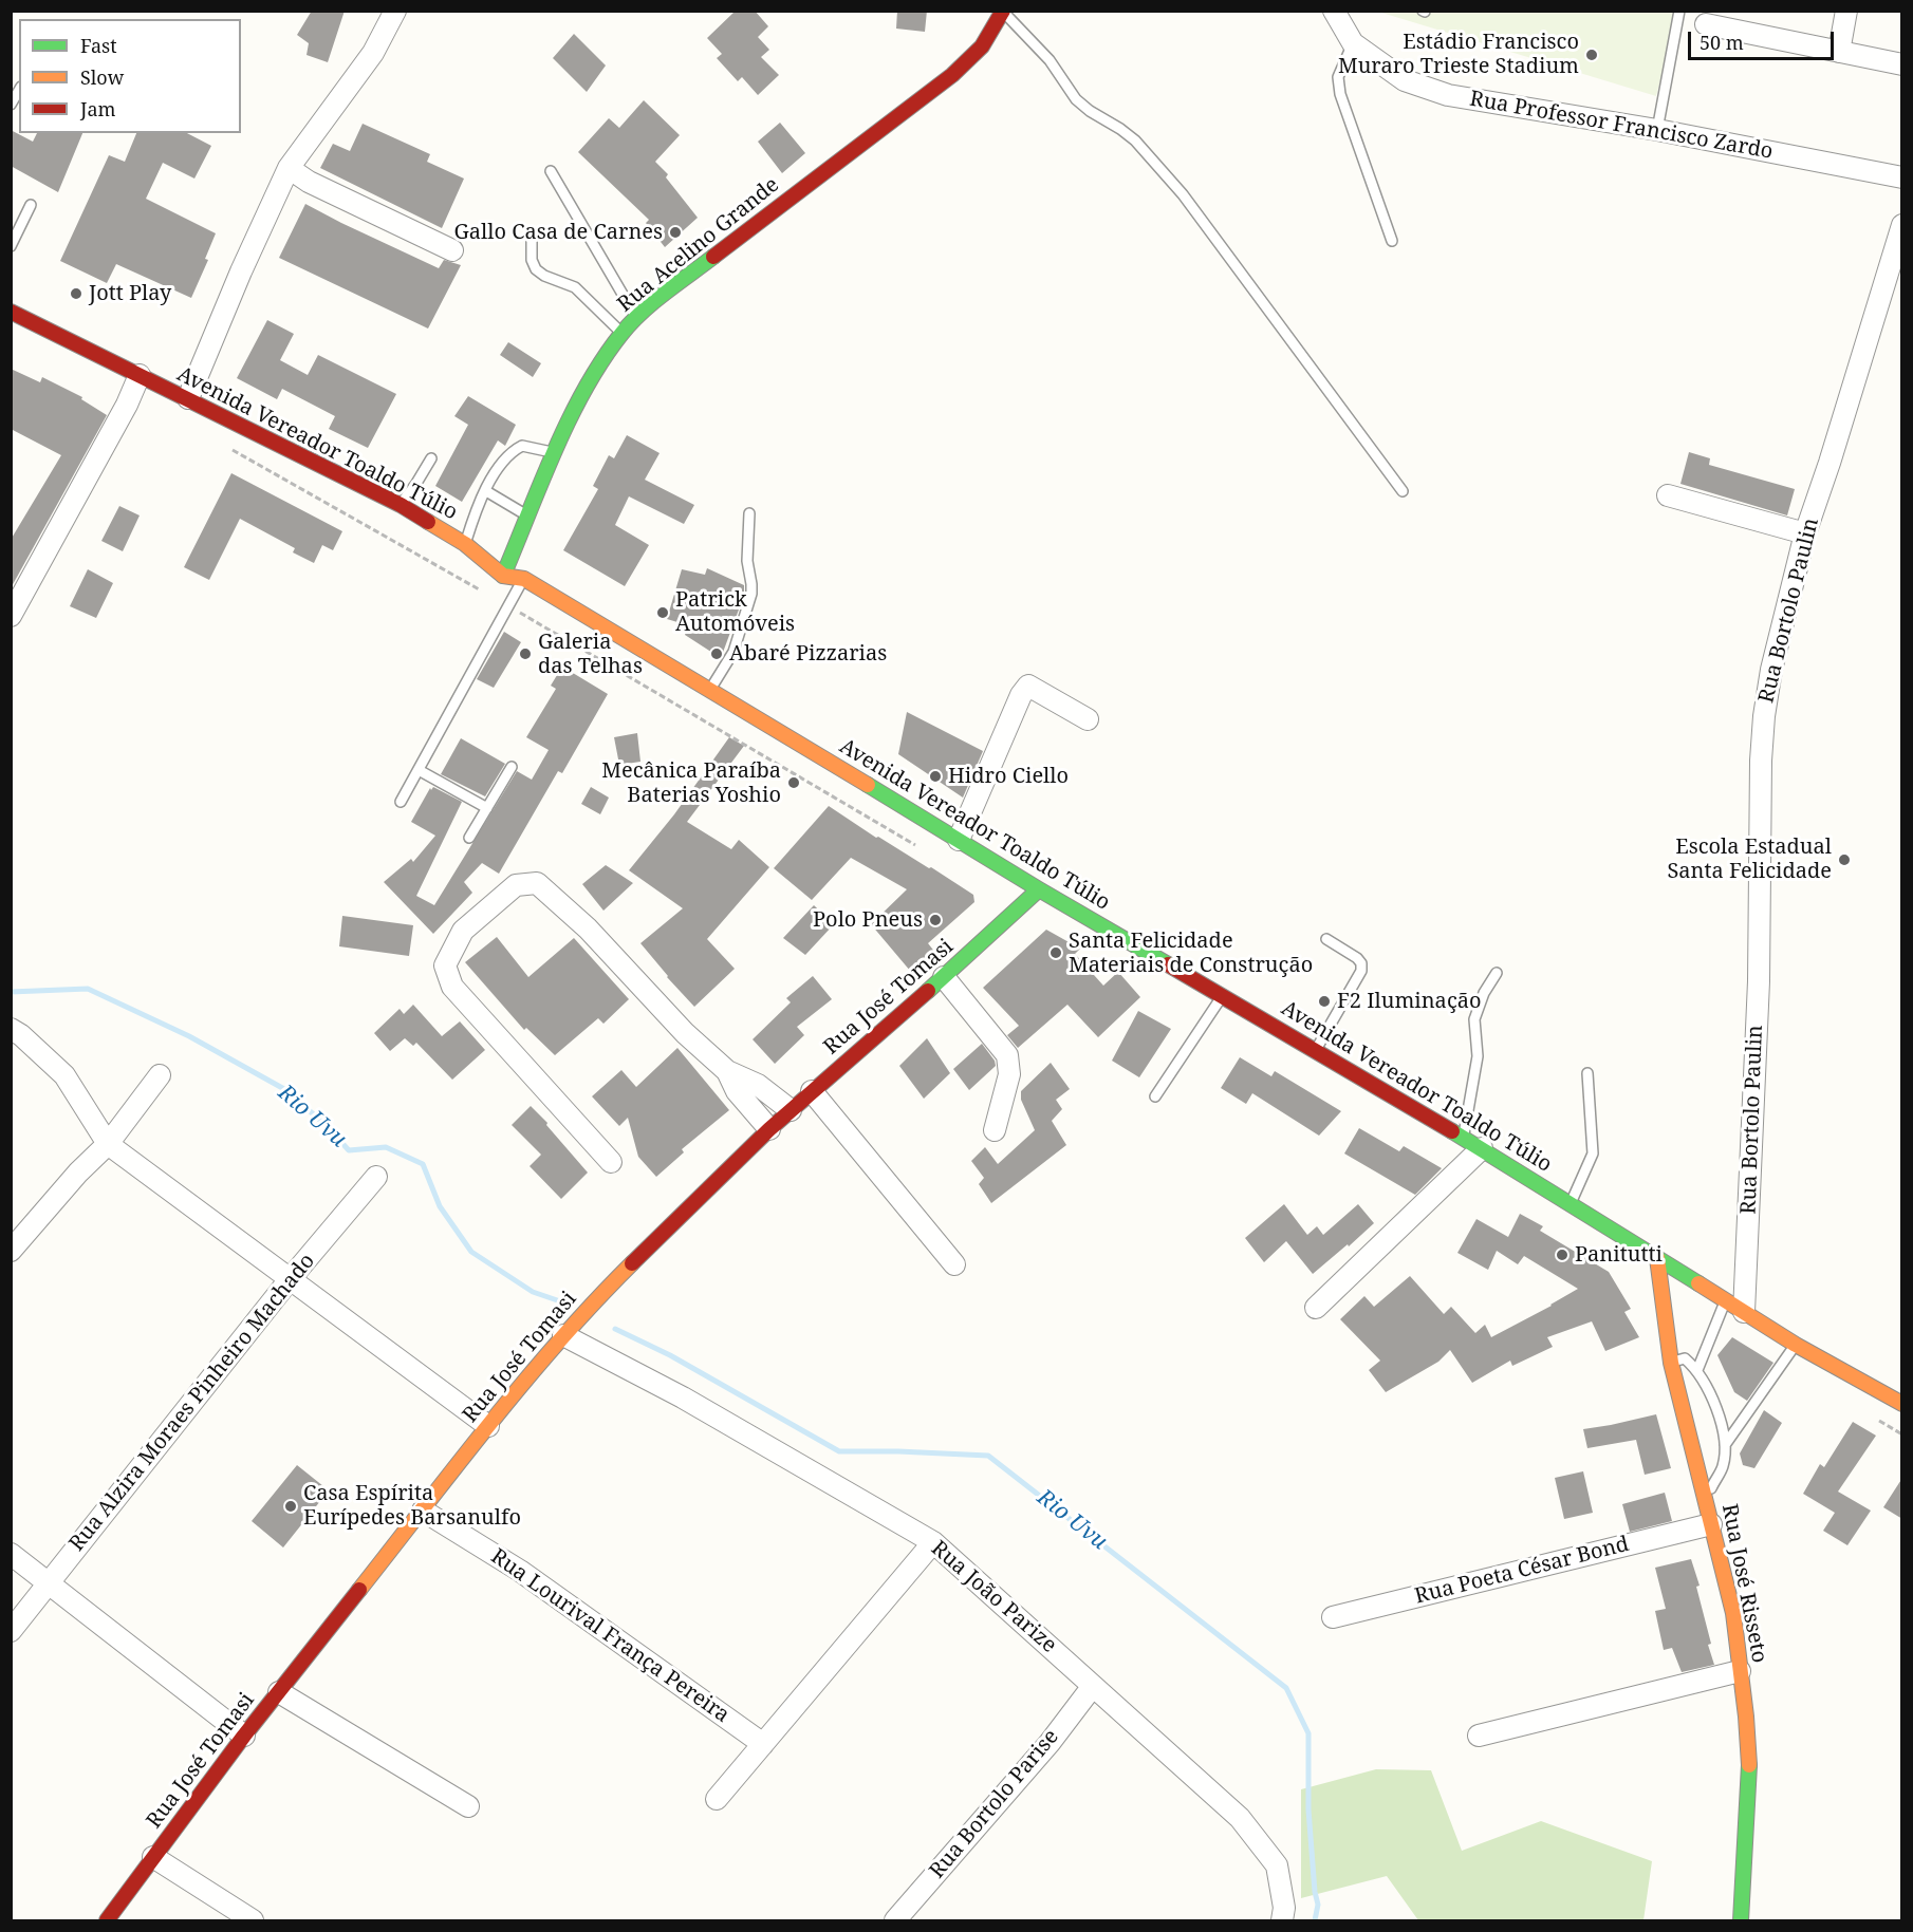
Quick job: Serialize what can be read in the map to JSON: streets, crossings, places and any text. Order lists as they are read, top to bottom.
{
  "streets": {
    "main road": [
      "Rua Acelino Grande",
      "Avenida Vereador Toaldo Túlio",
      "Rua José Tomasi",
      "Rua José Risseto"
    ],
    "street": [
      "Rua Professor Francisco Zardo",
      "Rua Bortolo Paulin",
      "Rua Alzira Moraes Pinheiro Machado",
      "Rua Poeta César Bond",
      "Rua João Parize",
      "Rua Lourival França Pereira",
      "Rua Bortolo Parise"
    ]
  },
  "crossings": [
    ["Rua Acelino Grande", "Avenida Vereador Toaldo Túlio"],
    ["Avenida Vereador Toaldo Túlio", "Rua Bortolo Paulin"],
    ["Avenida Vereador Toaldo Túlio", "Rua José Tomasi"],
    ["Avenida Vereador Toaldo Túlio", "Rua José Risseto"],
    ["Rua José Tomasi", "Rua João Parize"],
    ["Rua José Tomasi", "Rua Lourival França Pereira"],
    ["Rua Poeta César Bond", "Rua José Risseto"],
    ["Rua João Parize", "Rua Bortolo Parise"]
  ],
  "water": ["Rio Uvu"],
  "places": [
    "Estádio Francisco Muraro Trieste Stadium",
    "Gallo Casa de Carnes",
    "Jott Play",
    "Patrick Automóveis",
    "Galeria das Telhas",
    "Abaré Pizzarias",
    "Hidro Ciello",
    "Mecânica Paraíba Baterias Yoshio",
    "Escola Estadual Santa Felicidade",
    "Polo Pneus",
    "Santa Felicidade Materiais de Construção",
    "F2 Iluminação",
    "Panitutti",
    "Casa Espírita Eurípedes Barsanulfo"
  ],
  "legend": ["Fast", "Slow", "Jam"],
  "scale_bar": "50 m"
}
